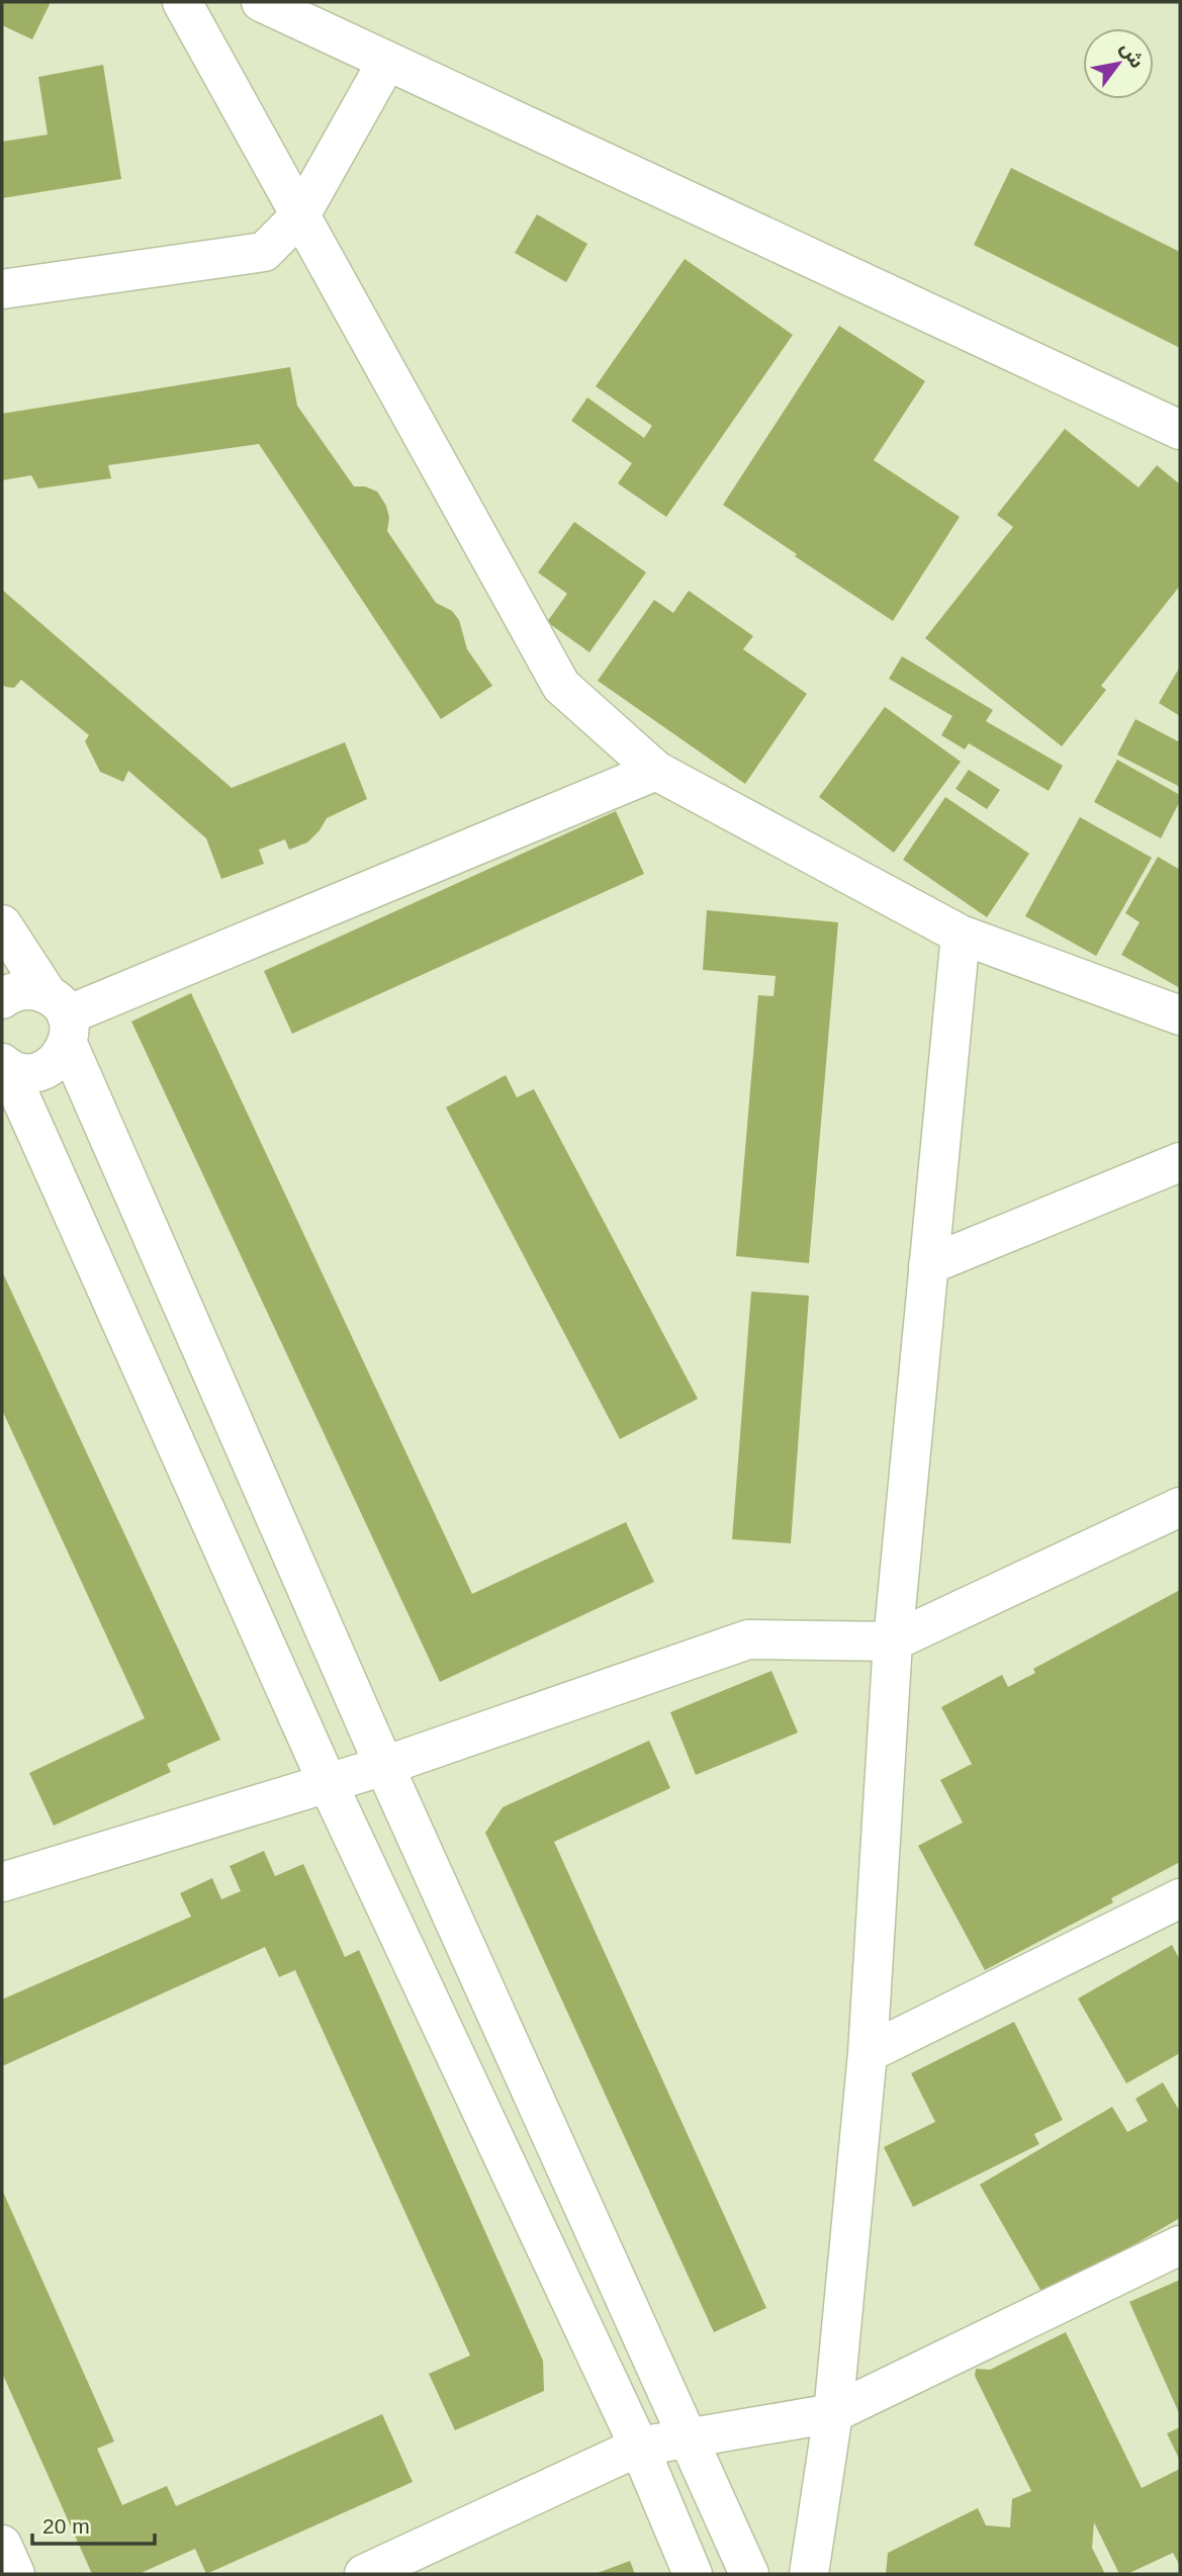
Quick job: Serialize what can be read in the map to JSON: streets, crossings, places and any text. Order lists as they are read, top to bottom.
{
  "scale_bar": "20 m",
  "north": "top right"
}
